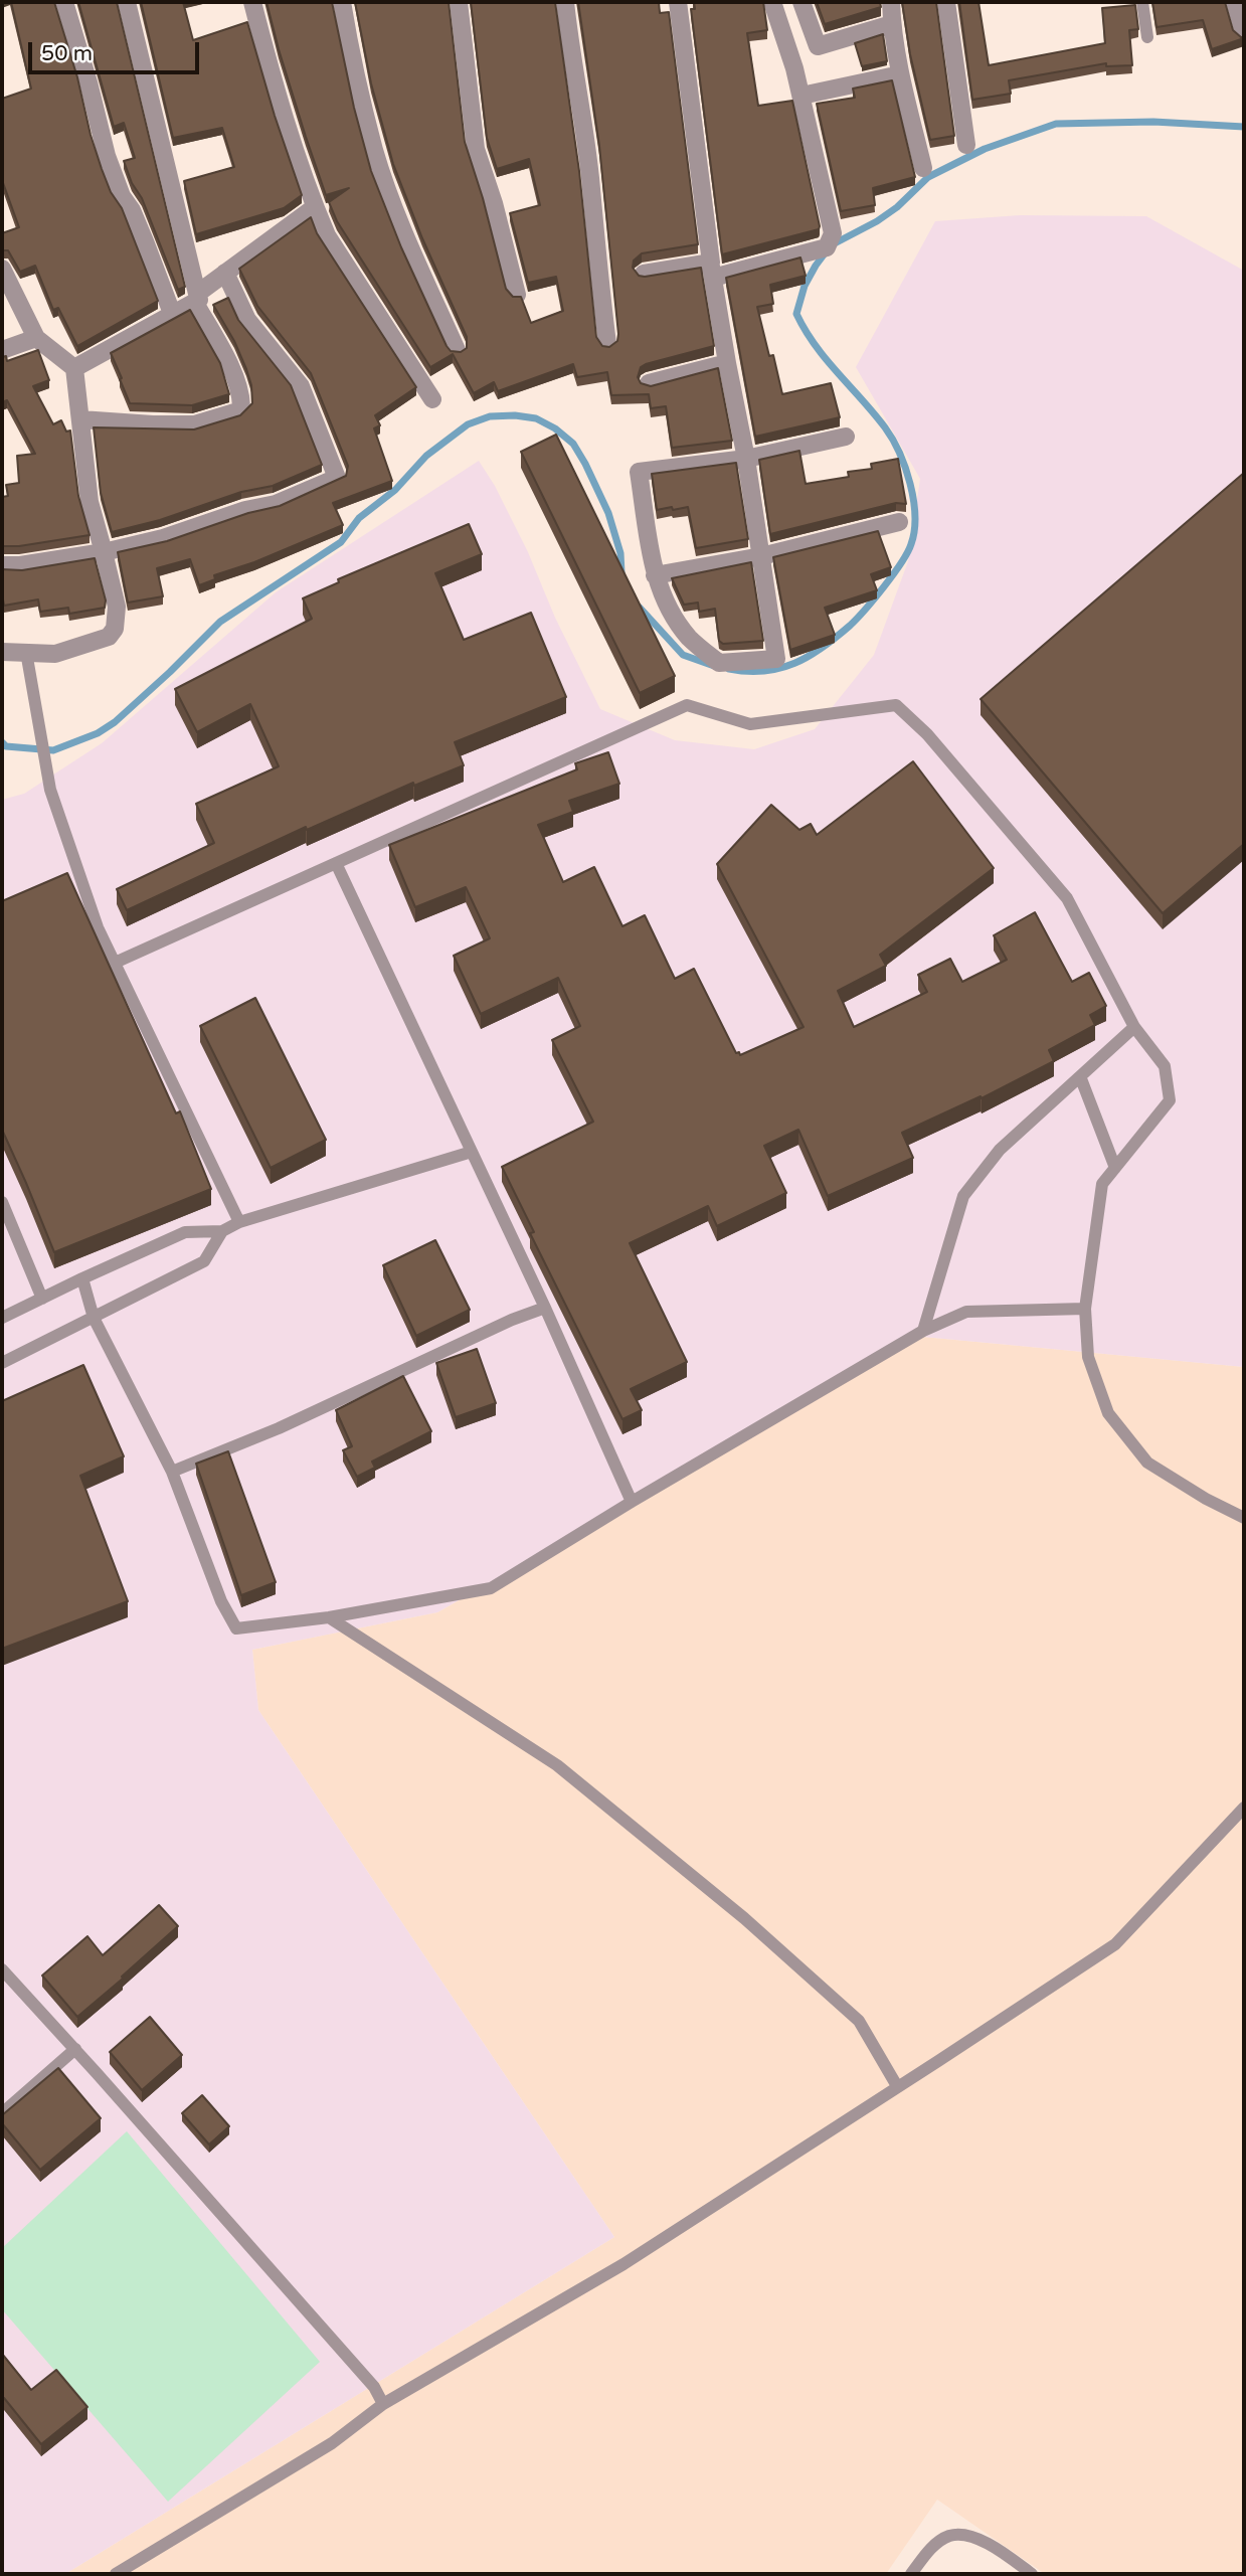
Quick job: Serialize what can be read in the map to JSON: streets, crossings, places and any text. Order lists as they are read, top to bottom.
{
  "scale_bar": "50 m"
}
